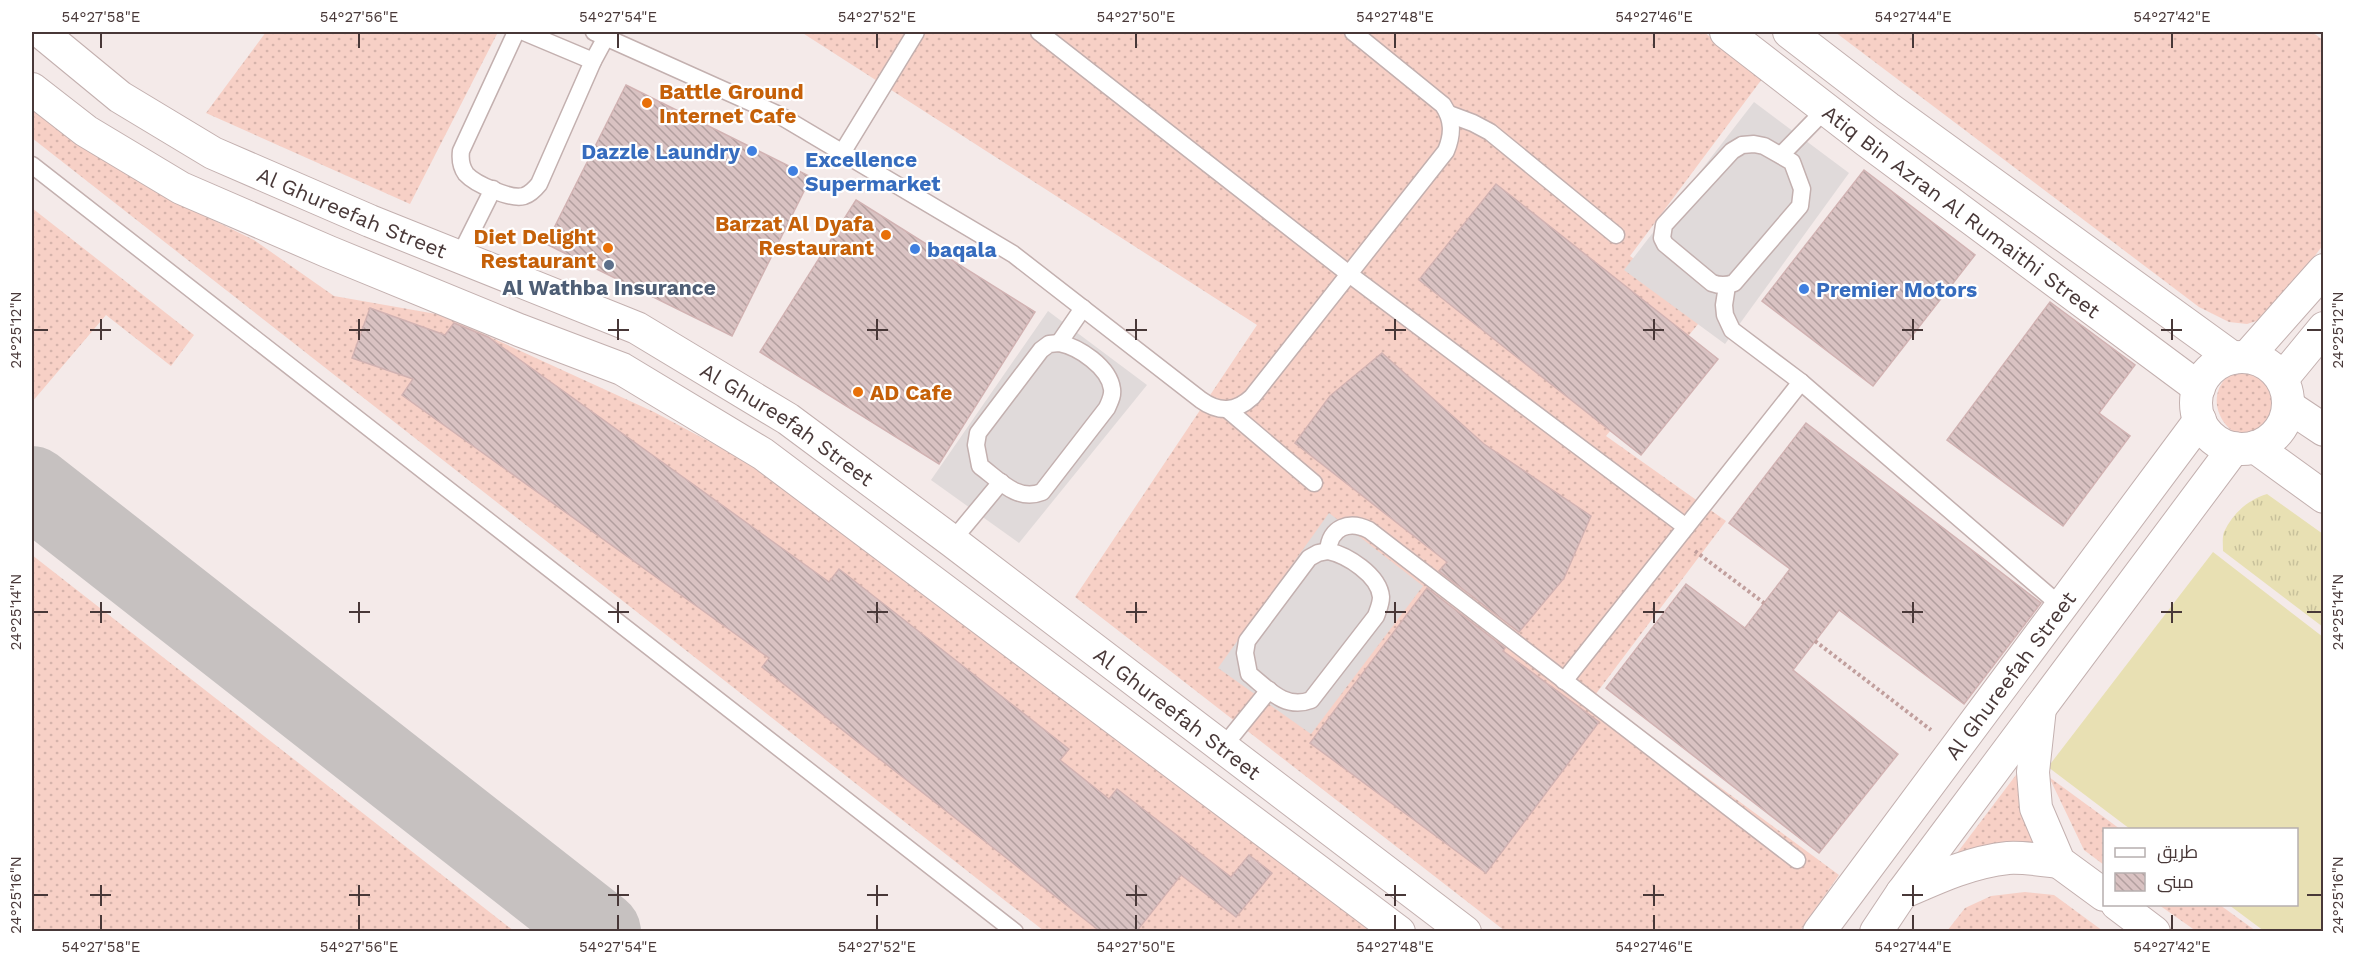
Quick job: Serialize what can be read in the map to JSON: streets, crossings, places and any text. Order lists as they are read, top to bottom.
{
  "streets": {
    "street": ["Atiq Bin Azran Al Rumaithi Street", "Al Ghureefah Street"]
  },
  "crossings": [
    ["Atiq Bin Azran Al Rumaithi Street", "Al Ghureefah Street"]
  ],
  "places": [
    "Battle Ground Internet Cafe",
    "Dazzle Laundry",
    "Excellence Supermarket",
    "Barzat Al Dyafa Restaurant",
    "Diet Delight Restaurant",
    "baqala",
    "Al Wathba Insurance",
    "Premier Motors",
    "AD Cafe"
  ],
  "legend": ["طريق", "مبنى"],
  "coordinates": [
    "54°27'58\"E",
    "54°27'56\"E",
    "54°27'54\"E",
    "54°27'52\"E",
    "54°27'50\"E",
    "54°27'48\"E",
    "54°27'46\"E",
    "54°27'44\"E",
    "54°27'42\"E",
    "24°25'12\"N",
    "24°25'14\"N",
    "24°25'16\"N"
  ]
}
